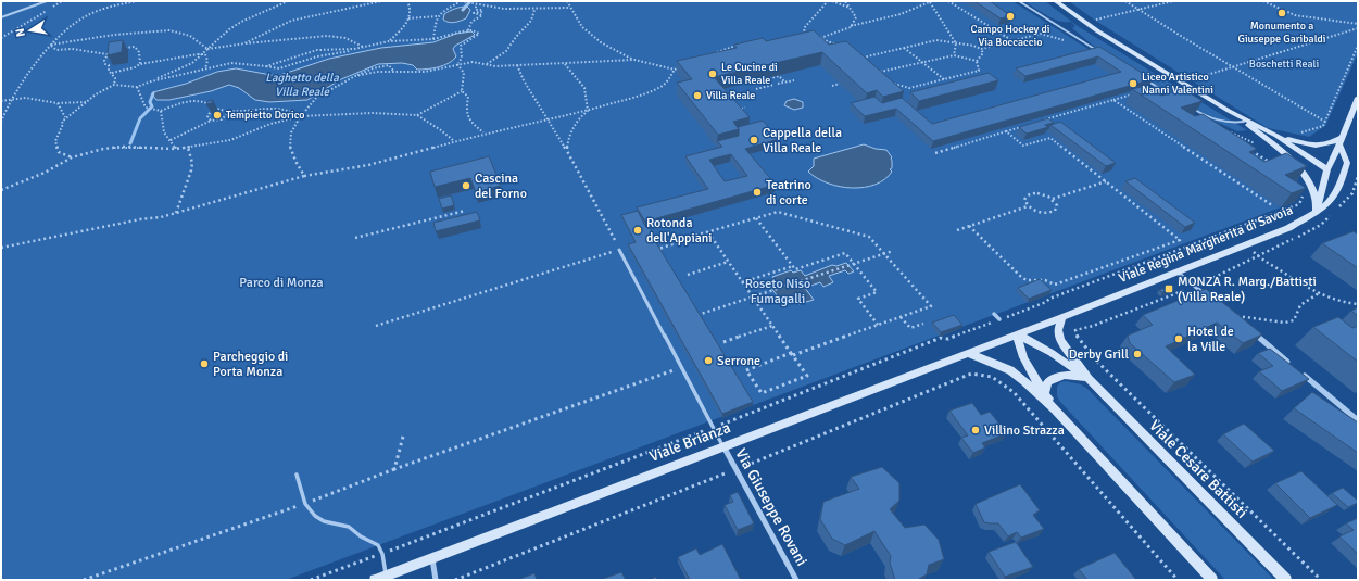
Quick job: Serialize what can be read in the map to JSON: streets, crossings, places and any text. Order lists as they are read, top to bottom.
{
  "streets": {
    "main road": ["Viale Regina Margherita di Savoia", "Viale Brianza", "Viale Cesare Battisti"],
    "street": ["Via Giuseppe Rovani"]
  },
  "crossings": [
    ["Viale Regina Margherita di Savoia", "Viale Brianza"],
    ["Viale Regina Margherita di Savoia", "Viale Cesare Battisti"],
    ["Viale Brianza", "Viale Cesare Battisti"],
    ["Viale Brianza", "Via Giuseppe Rovani"]
  ],
  "water": ["Laghetto della Villa Reale"],
  "parks": ["Boschetti Reali", "Parco di Monza", "Roseto Niso Fumagalli"],
  "places": {
    "other": [
      "Monumento a Giuseppe Garibaldi",
      "Campo Hockey di Via Boccaccio",
      "Le Cucine di Villa Reale",
      "Liceo Artistico Nanni Valentini",
      "Villa Reale",
      "Tempietto Dorico",
      "Cappella della Villa Reale",
      "Cascina del Forno",
      "Teatrino di corte",
      "Rotonda dell'Appiani",
      "Hotel de la Ville",
      "Derby Grill",
      "Serrone",
      "Parcheggio di Porta Monza",
      "Villino Strazza"
    ],
    "transit": ["MONZA R. Marg./Battisti (Villa Reale)"]
  },
  "north": "left"
}
